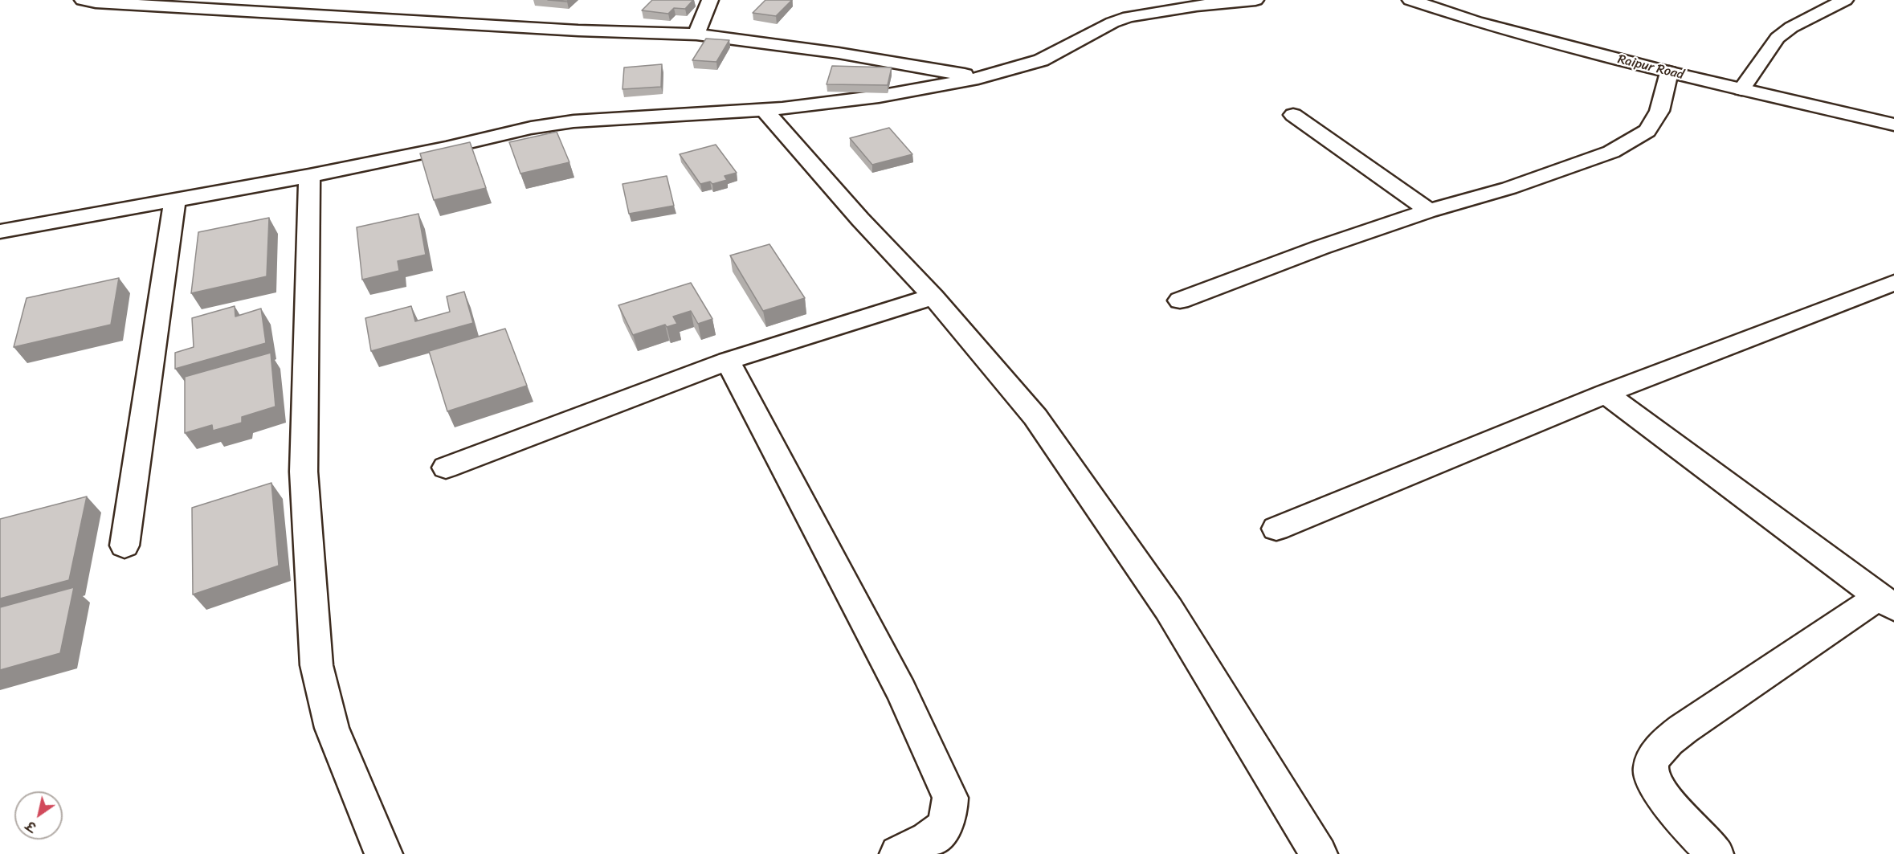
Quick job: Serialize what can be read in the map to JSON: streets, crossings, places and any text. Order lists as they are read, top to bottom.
{
  "streets": {
    "street": ["Raipur Road"]
  },
  "north": "bottom left"
}
